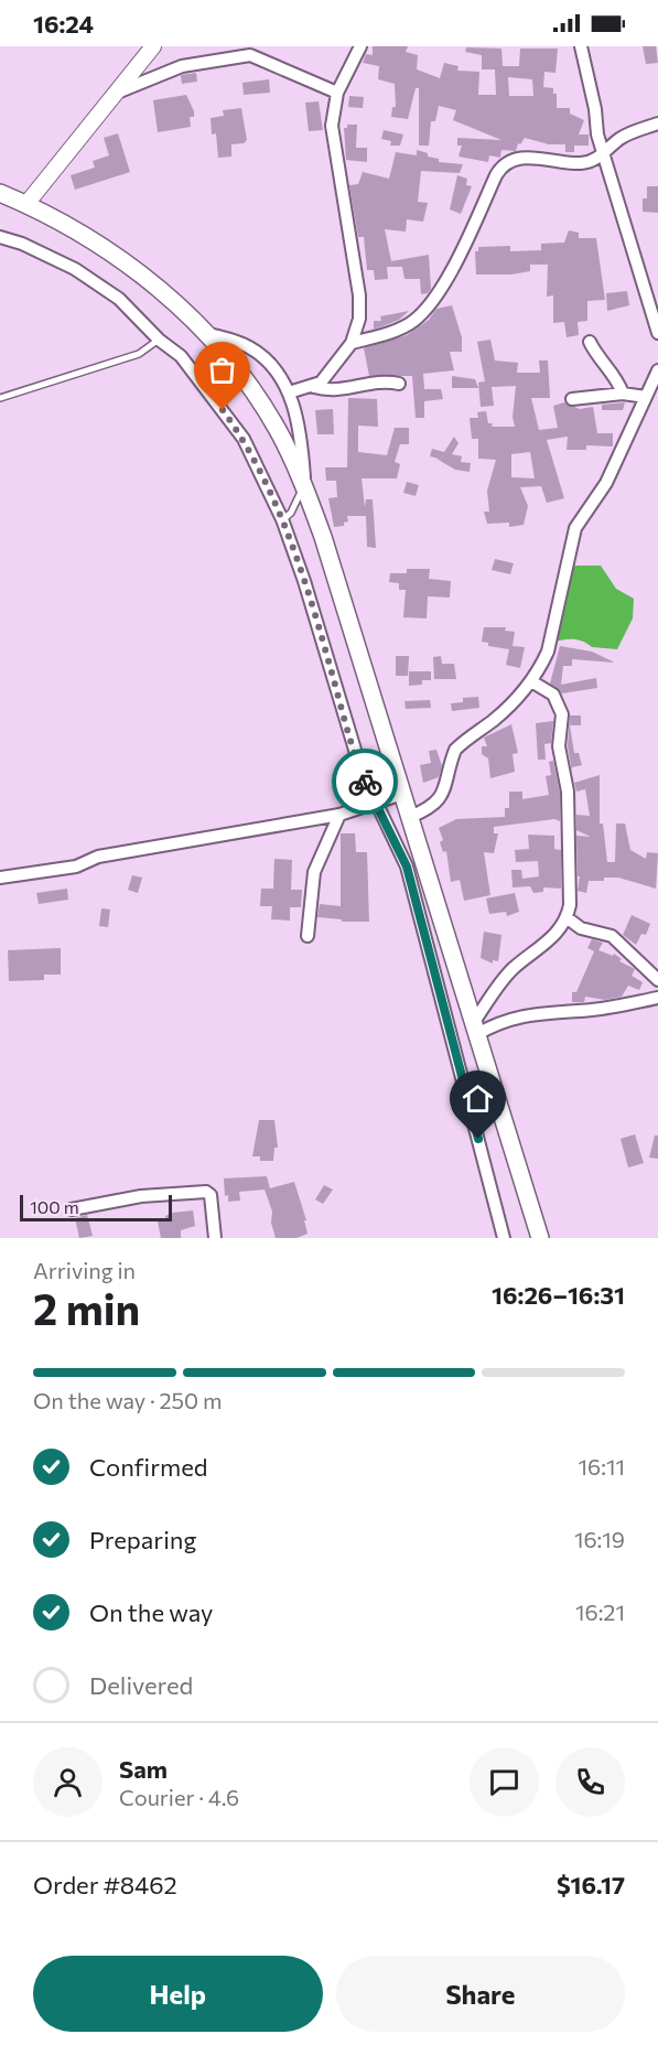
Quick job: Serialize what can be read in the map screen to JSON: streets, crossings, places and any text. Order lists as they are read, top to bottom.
{
  "scale_bar": "100 m",
  "page": {
    "status": "16:24",
    "scale": "100 m",
    "heading": ["2 min", "Arriving in", "16:26–16:31"],
    "panel": [
      "Sam",
      "Courier · 4.6",
      "Order #8462",
      "$16.17"
    ],
    "bar": "On the way · 250 m",
    "list": [
      ["Confirmed", "16:11"],
      ["Preparing", "16:19"],
      ["On the way", "16:21"],
      "Delivered"
    ],
    "buttons": ["Help", "Share"]
  }
}
